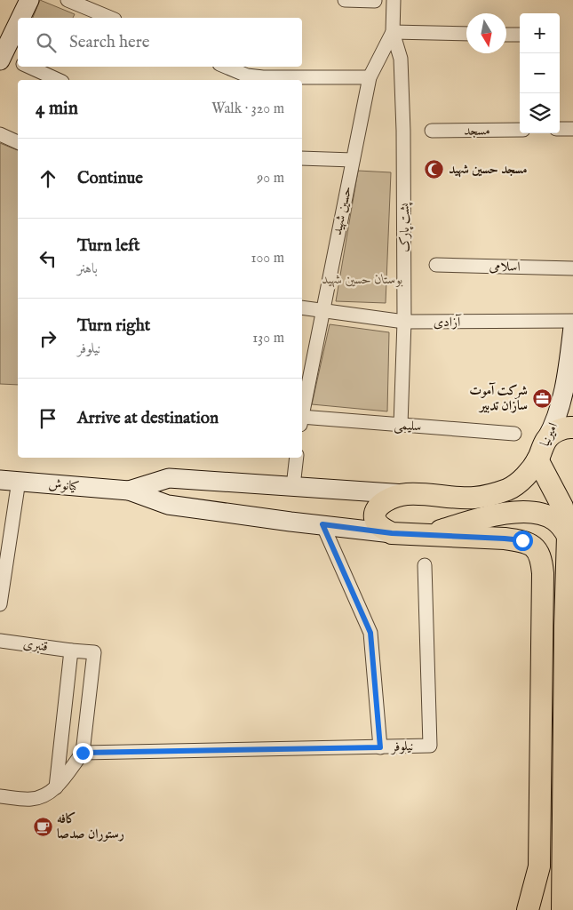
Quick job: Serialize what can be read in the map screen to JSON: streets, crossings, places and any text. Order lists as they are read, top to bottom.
{
  "streets": {
    "main road": ["امیرنیا", "کیانوش"],
    "street": [
      "مسجد",
      "حسین شهید",
      "پشت پارک",
      "اسلامی",
      "آزادی",
      "سلیمی",
      "قنبری",
      "نیلوفر"
    ]
  },
  "crossings": [
    ["حسین شهید", "پشت پارک"],
    ["حسین شهید", "آزادی"],
    ["پشت پارک", "آزادی"],
    ["پشت پارک", "سلیمی"],
    ["قنبری", "نیلوفر"]
  ],
  "parks": ["بوستان حسین شهید"],
  "places": {
    "mosque": ["مسجد حسین شهید"],
    "office": ["شرکت آموت سازان تدبیر"],
    "cafe": ["کافه رستوران صدصا"]
  },
  "north": "bottom",
  "page": {
    "map_buttons": ["+", "−"],
    "search": "Search here",
    "heading": ["4 min", "Walk · 320 m"],
    "list": [
      ["Continue", "90 m"],
      ["Turn left", "باهنر", "100 m"],
      ["Turn right", "نیلوفر", "130 m"],
      "Arrive at destination"
    ]
  }
}
